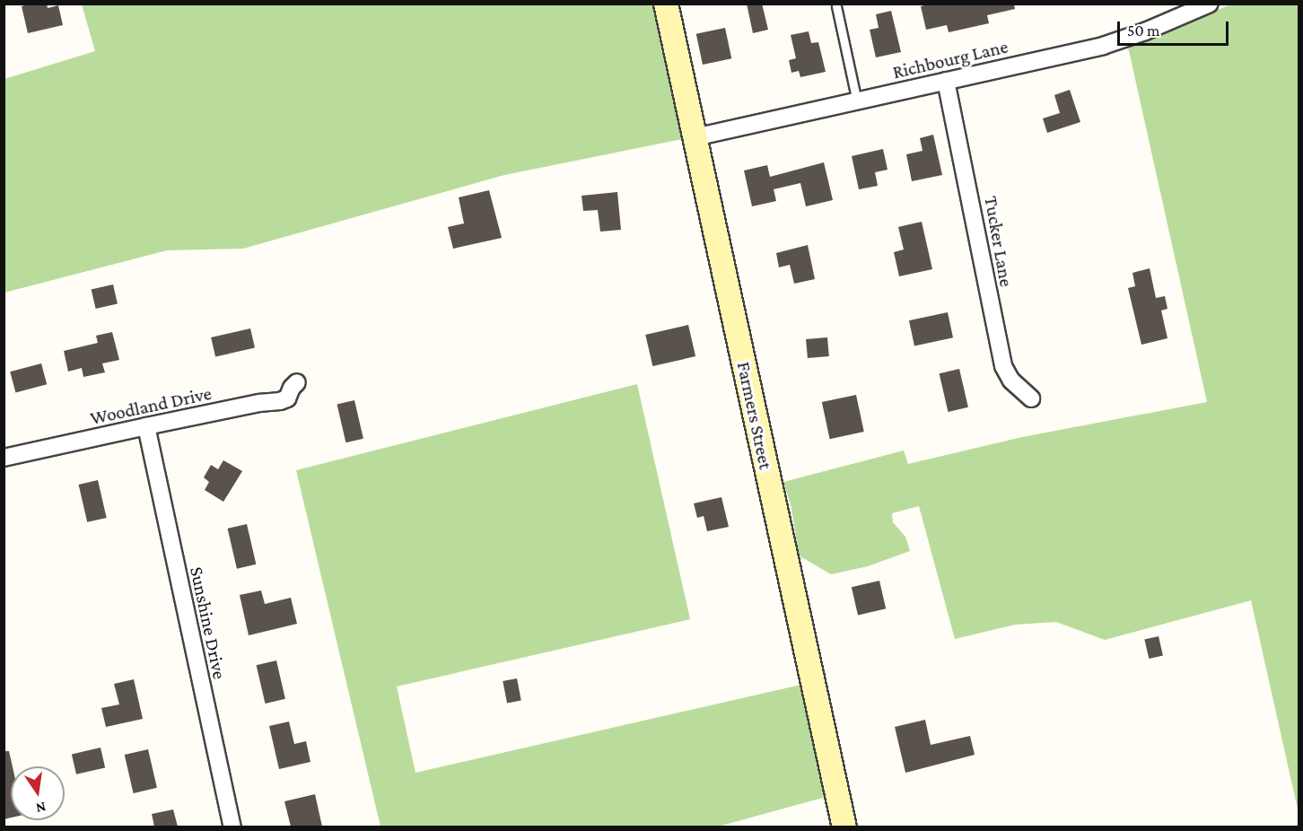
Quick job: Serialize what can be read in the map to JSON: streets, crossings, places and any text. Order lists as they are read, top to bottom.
{
  "streets": {
    "street": [
      "Richbourg Lane",
      "Tucker Lane",
      "Woodland Drive",
      "Farmers Street",
      "Sunshine Drive"
    ]
  },
  "crossings": [
    ["Richbourg Lane", "Tucker Lane"],
    ["Richbourg Lane", "Farmers Street"],
    ["Woodland Drive", "Sunshine Drive"]
  ],
  "scale_bar": "50 m",
  "north": "bottom"
}
